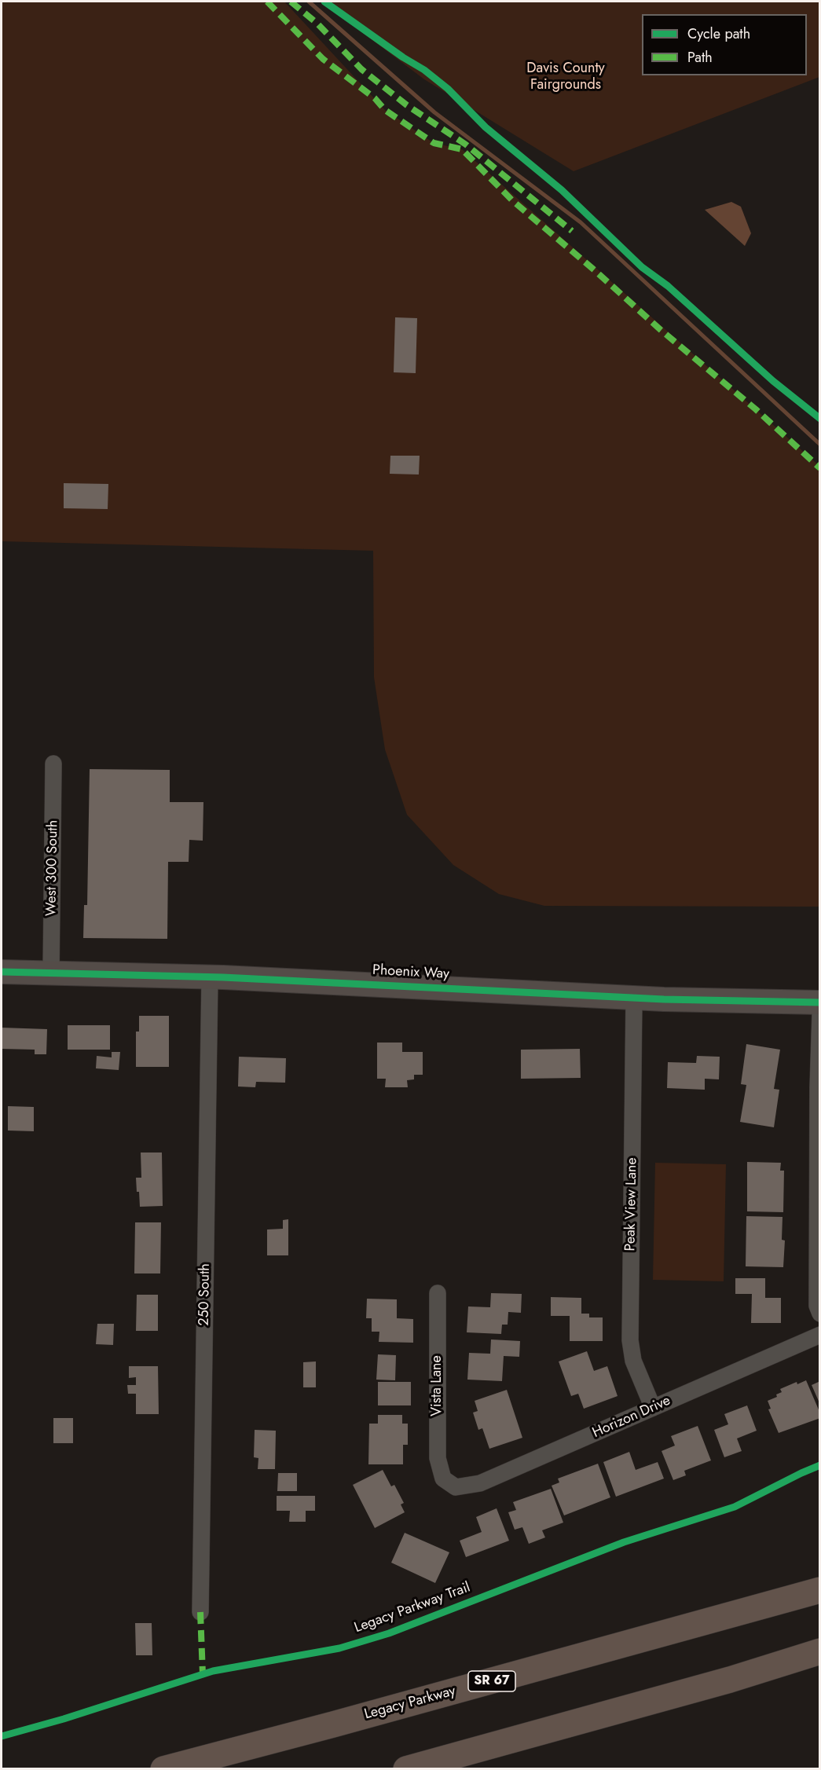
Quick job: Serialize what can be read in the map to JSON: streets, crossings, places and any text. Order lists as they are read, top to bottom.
{
  "streets": {
    "highway": ["SR 67", "Legacy Parkway"],
    "street": [
      "West 300 South",
      "Phoenix Way",
      "Peak View Lane",
      "250 South",
      "Vista Lane",
      "Horizon Drive"
    ],
    "cycle path": ["Legacy Parkway Trail"]
  },
  "crossings": [
    ["West 300 South", "Phoenix Way"],
    ["Phoenix Way", "Peak View Lane"],
    ["Phoenix Way", "250 South"],
    ["Peak View Lane", "Horizon Drive"],
    ["Vista Lane", "Horizon Drive"]
  ],
  "parks": ["Davis County Fairgrounds"],
  "legend": ["Cycle path", "Path"]
}
